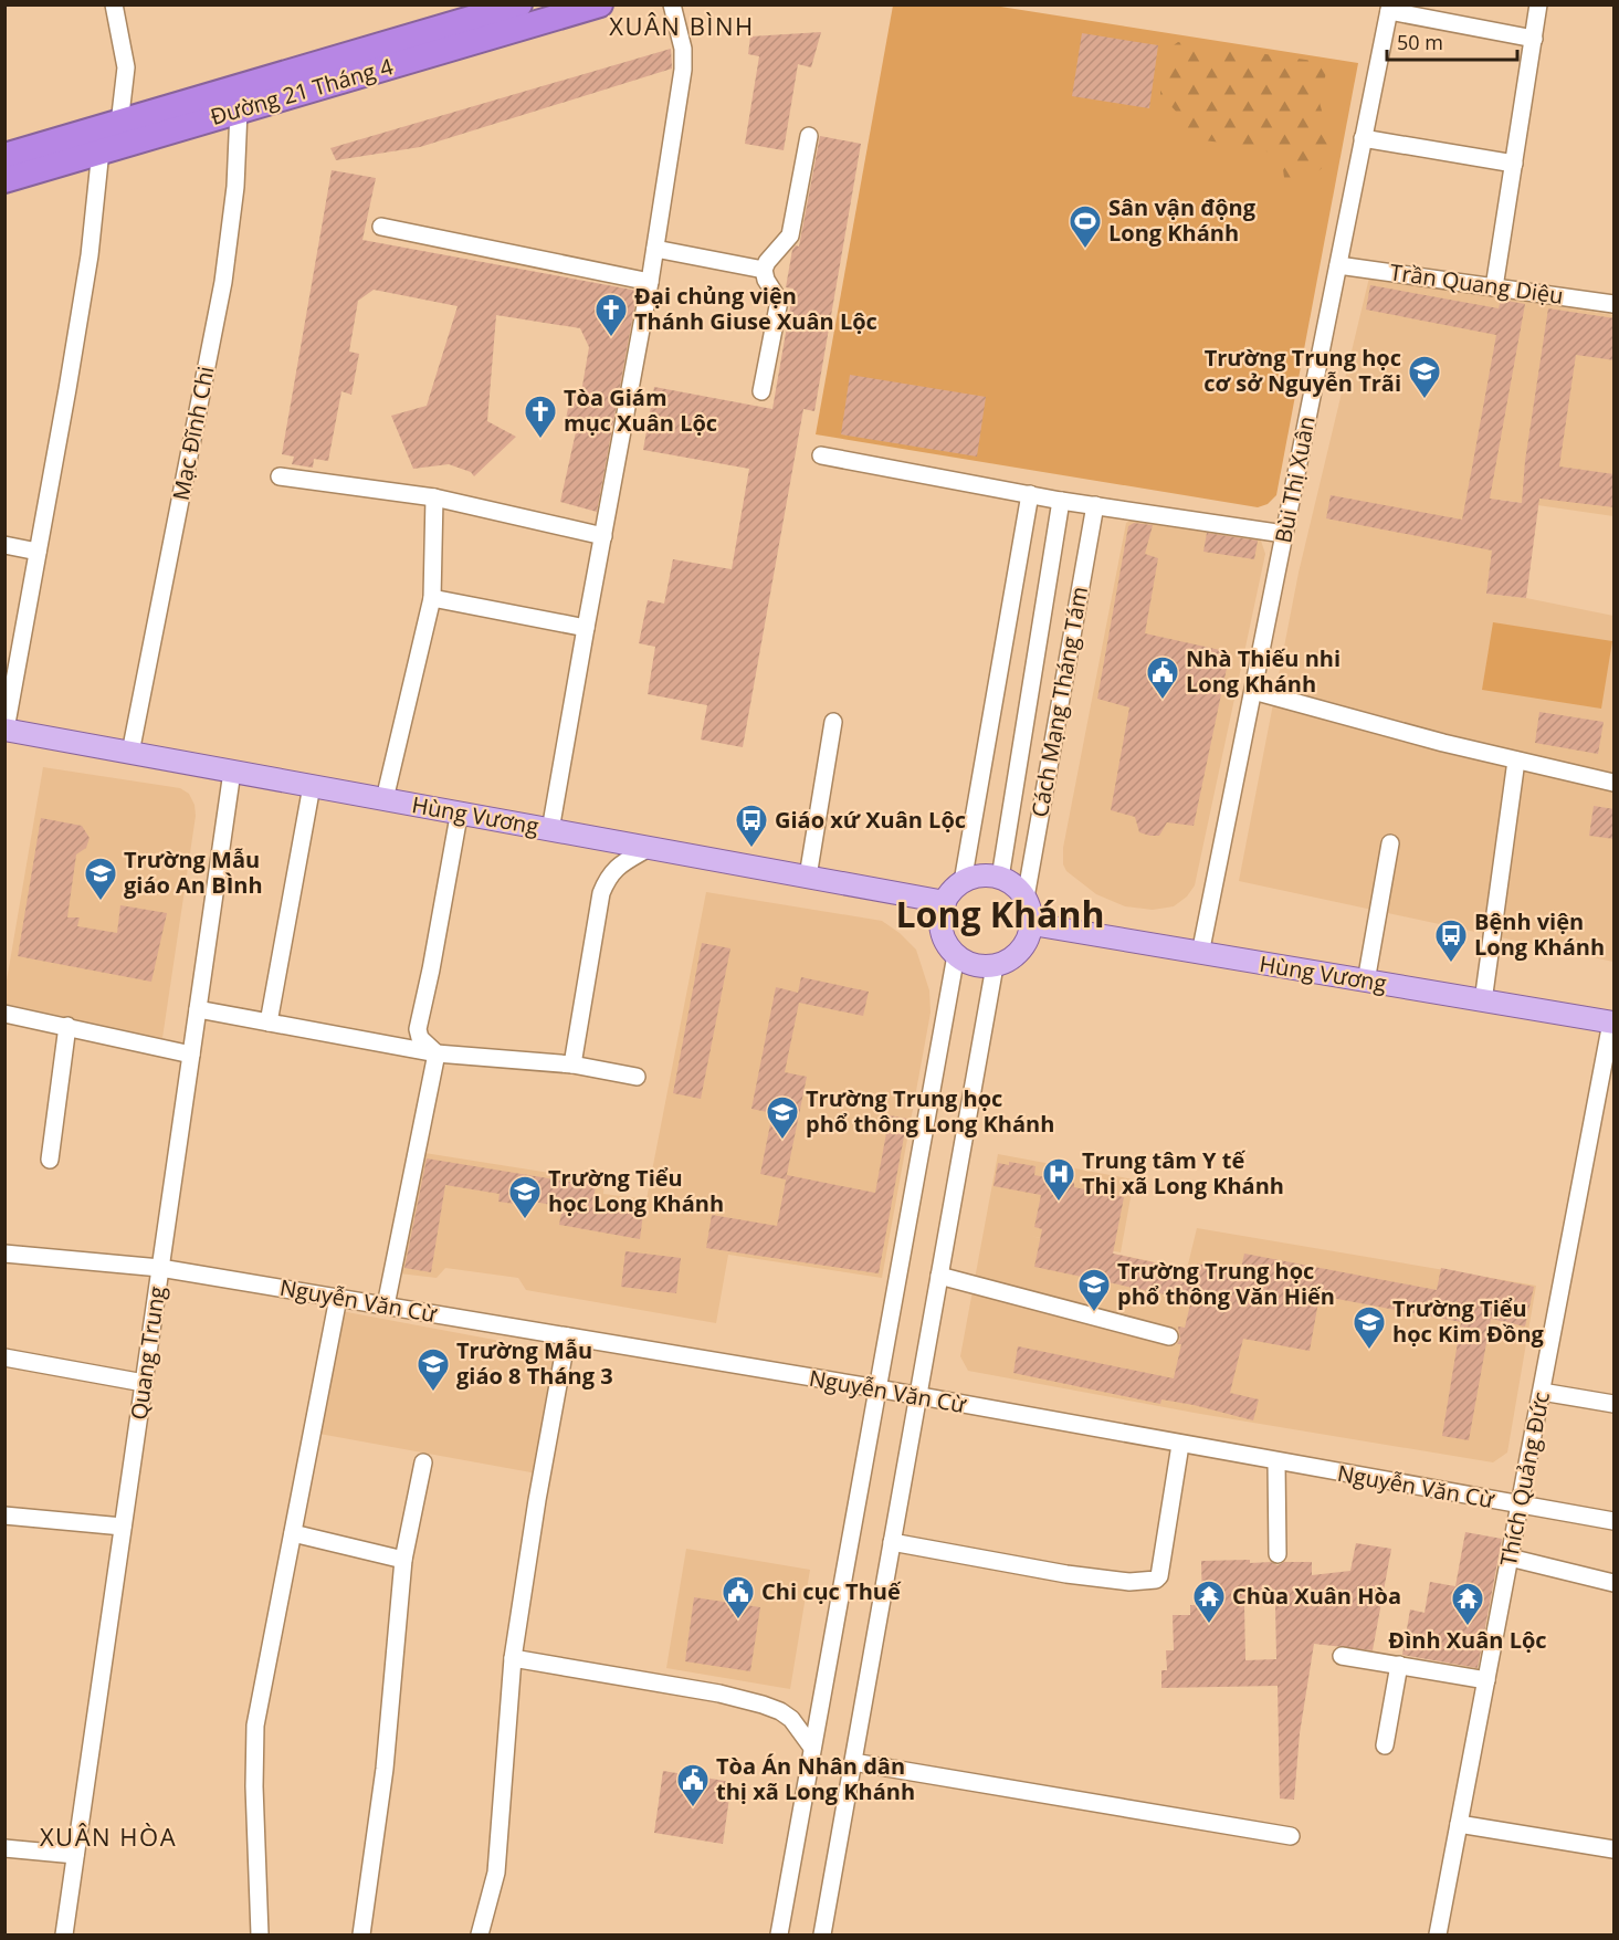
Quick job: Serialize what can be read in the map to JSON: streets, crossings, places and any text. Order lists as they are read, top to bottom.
{
  "streets": {
    "highway": ["Đường 21 Tháng 4"],
    "main road": ["Hùng Vương"],
    "street": [
      "Trần Quang Diệu",
      "Mạc Đĩnh Chi",
      "Bùi Thị Xuân",
      "Cách Mạng Tháng Tám",
      "Nguyễn Văn Cừ",
      "Quang Trung",
      "Thích Quảng Đức"
    ]
  },
  "crossings": [
    ["Đường 21 Tháng 4", "Mạc Đĩnh Chi"],
    ["Trần Quang Diệu", "Bùi Thị Xuân"],
    ["Mạc Đĩnh Chi", "Hùng Vương"],
    ["Bùi Thị Xuân", "Hùng Vương"],
    ["Cách Mạng Tháng Tám", "Hùng Vương"],
    ["Hùng Vương", "Quang Trung"],
    ["Hùng Vương", "Thích Quảng Đức"],
    ["Nguyễn Văn Cừ", "Quang Trung"],
    ["Nguyễn Văn Cừ", "Thích Quảng Đức"]
  ],
  "districts": ["XUÂN BÌNH", "Long Khánh", "XUÂN HÒA"],
  "places": {
    "sports": ["Sân vận động Long Khánh"],
    "church": ["Đại chủng viện Thánh Giuse Xuân Lộc", "Tòa Giám mục Xuân Lộc"],
    "school or university": [
      "Trường Trung học cơ sở Nguyễn Trãi",
      "Trường Mẫu giáo An BÌnh",
      "Trường Trung học phổ thông Long Khánh",
      "Trường Tiểu học Long Khánh",
      "Trường Trung học phổ thông Văn Hiến",
      "Trường Tiểu học Kim Đồng",
      "Trường Mẫu giáo 8 Tháng 3"
    ],
    "public building": ["Nhà Thiếu nhi Long Khánh", "Chi cục Thuế", "Tòa Án Nhân dân thị xã Long Khánh"],
    "bus stop": ["Giáo xứ Xuân Lộc", "Bệnh viện Long Khánh"],
    "hospital": ["Trung tâm Y tế Thị xã Long Khánh"],
    "temple": ["Chùa Xuân Hòa", "Đình Xuân Lộc"]
  },
  "scale_bar": "50 m"
}
